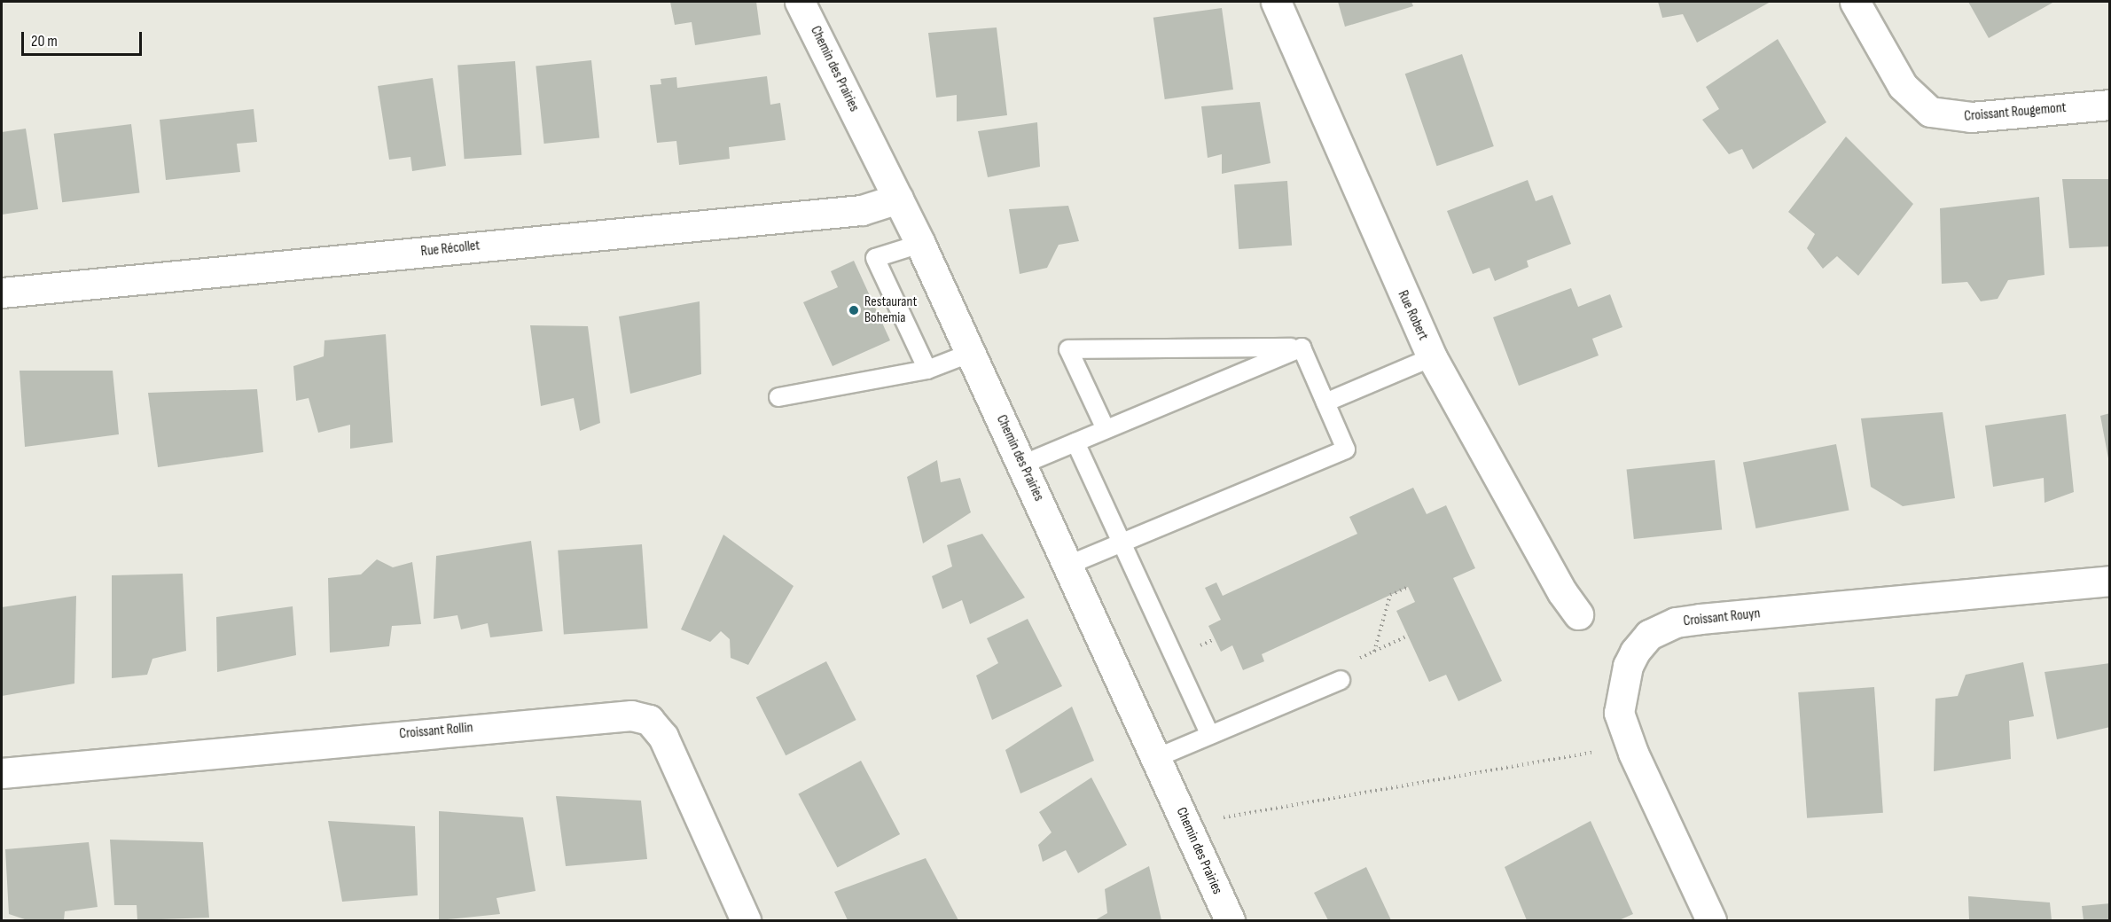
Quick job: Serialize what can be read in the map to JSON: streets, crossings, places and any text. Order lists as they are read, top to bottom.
{
  "streets": {
    "street": [
      "Chemin des Prairies",
      "Croissant Rougemont",
      "Rue Récollet",
      "Rue Robert",
      "Croissant Rouyn",
      "Croissant Rollin"
    ]
  },
  "crossings": [
    ["Chemin des Prairies", "Rue Récollet"]
  ],
  "places": ["Restaurant Bohemia"],
  "scale_bar": "20 m"
}
